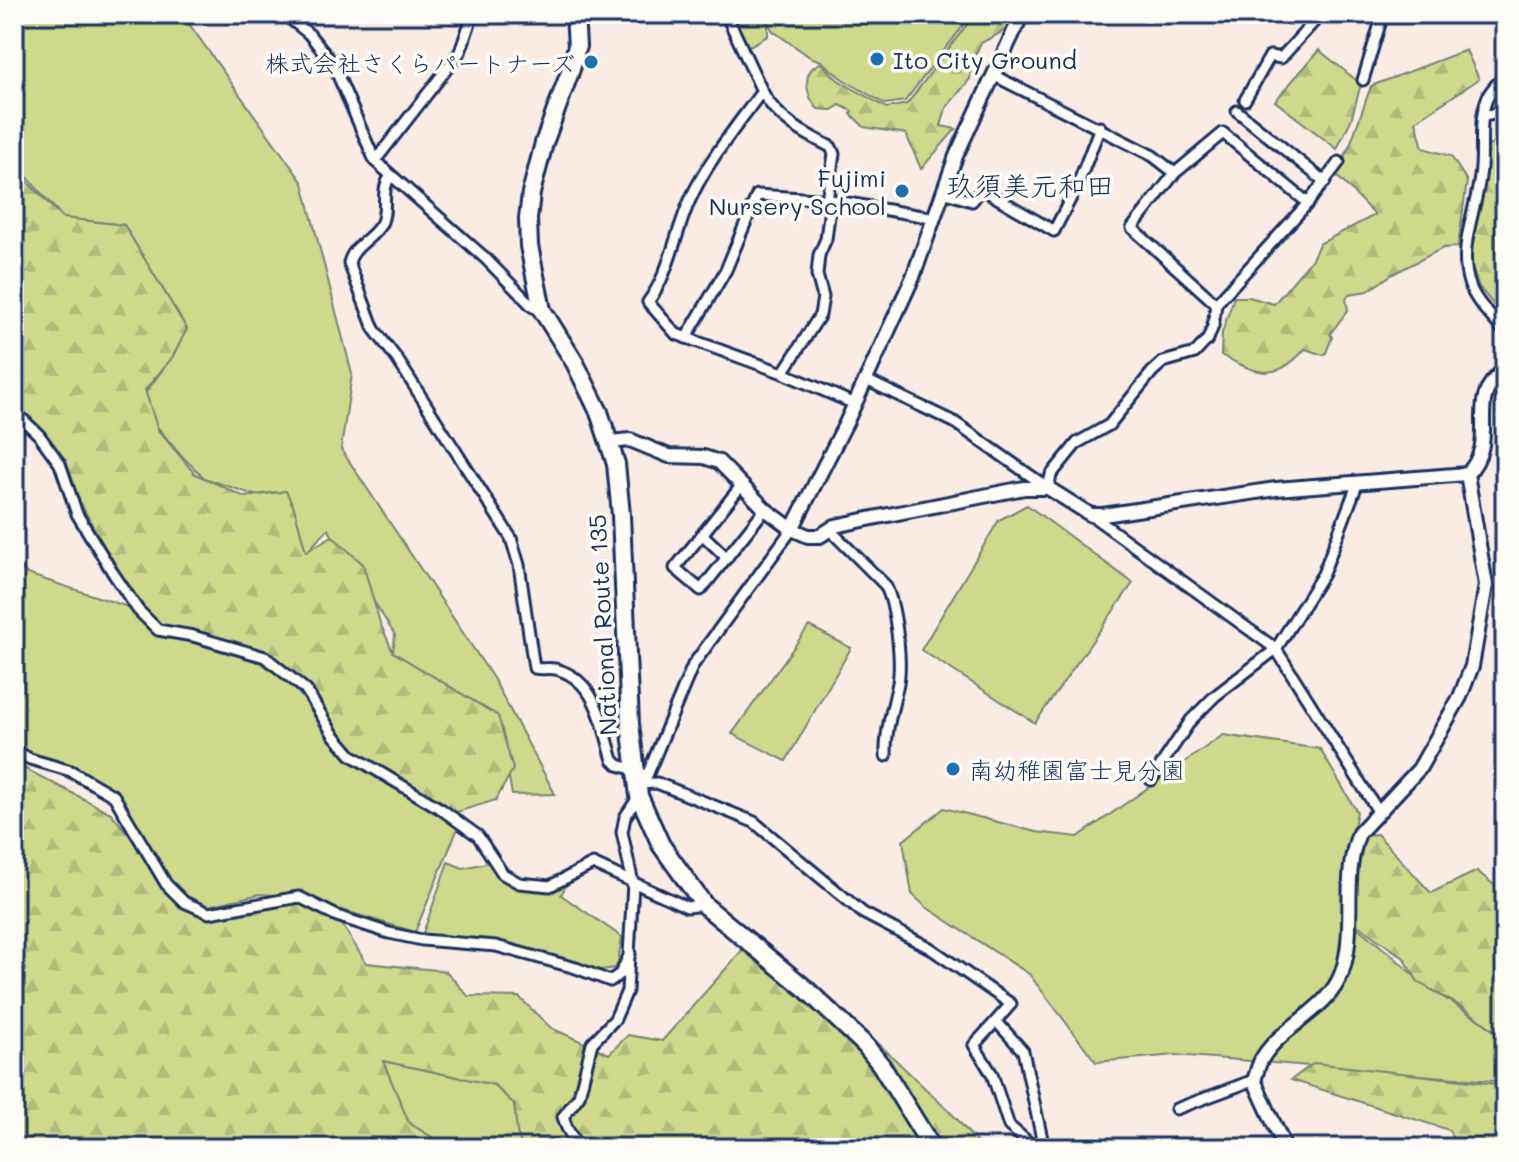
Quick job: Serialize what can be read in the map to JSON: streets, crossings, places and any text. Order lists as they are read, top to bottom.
{
  "streets": {
    "highway": ["National Route 135"]
  },
  "districts": ["玖須美元和田"],
  "places": [
    "Ito City Ground",
    "株式会社さくらパートナーズ",
    "Fujimi Nursery School",
    "南幼稚園富士見分園"
  ]
}
